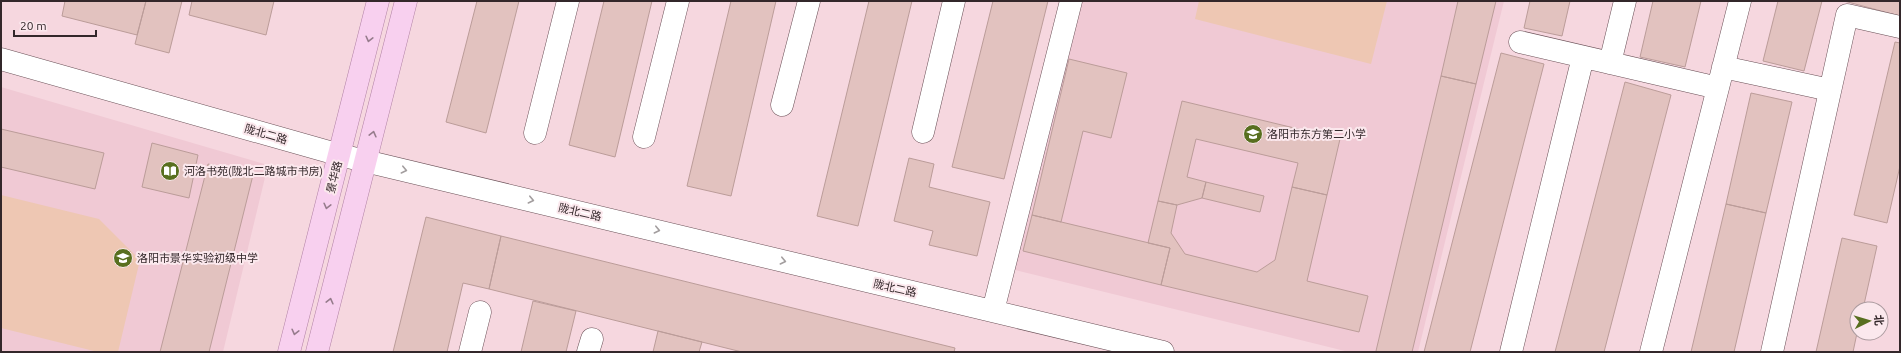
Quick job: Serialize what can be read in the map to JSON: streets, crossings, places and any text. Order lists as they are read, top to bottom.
{
  "streets": {
    "main road": ["景华路"],
    "street": ["陇北二路"]
  },
  "crossings": [
    ["陇北二路", "景华路"]
  ],
  "one_way": ["陇北二路"],
  "places": {
    "school or university": ["洛阳市东方第二小学", "洛阳市景华实验初级中学"],
    "library": ["河洛书苑(陇北二路城市书房)"]
  },
  "scale_bar": "20 m",
  "north": "right"
}
